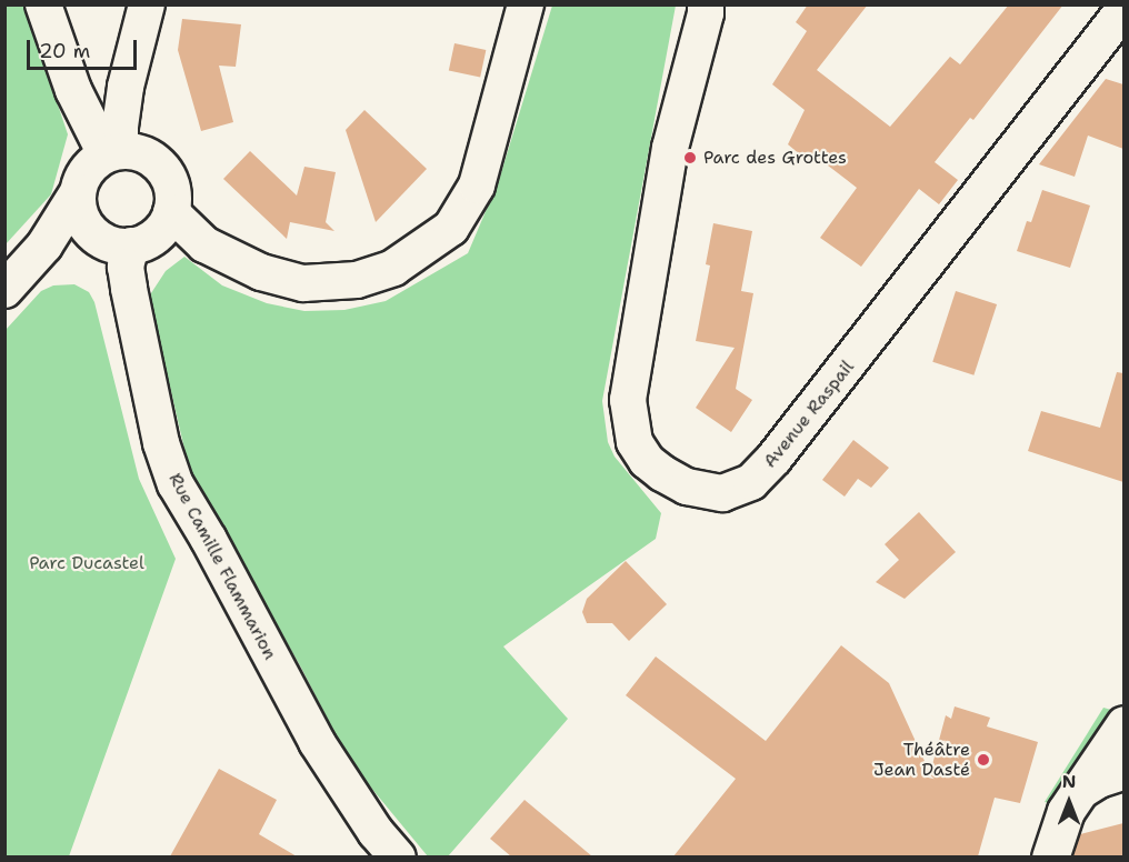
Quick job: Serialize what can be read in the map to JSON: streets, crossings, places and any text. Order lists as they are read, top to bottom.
{
  "streets": {
    "street": ["Avenue Raspail", "Rue Camille Flammarion"]
  },
  "parks": ["Parc Ducastel"],
  "places": ["Parc des Grottes", "Théâtre Jean Dasté"],
  "scale_bar": "20 m",
  "north": "top"
}
